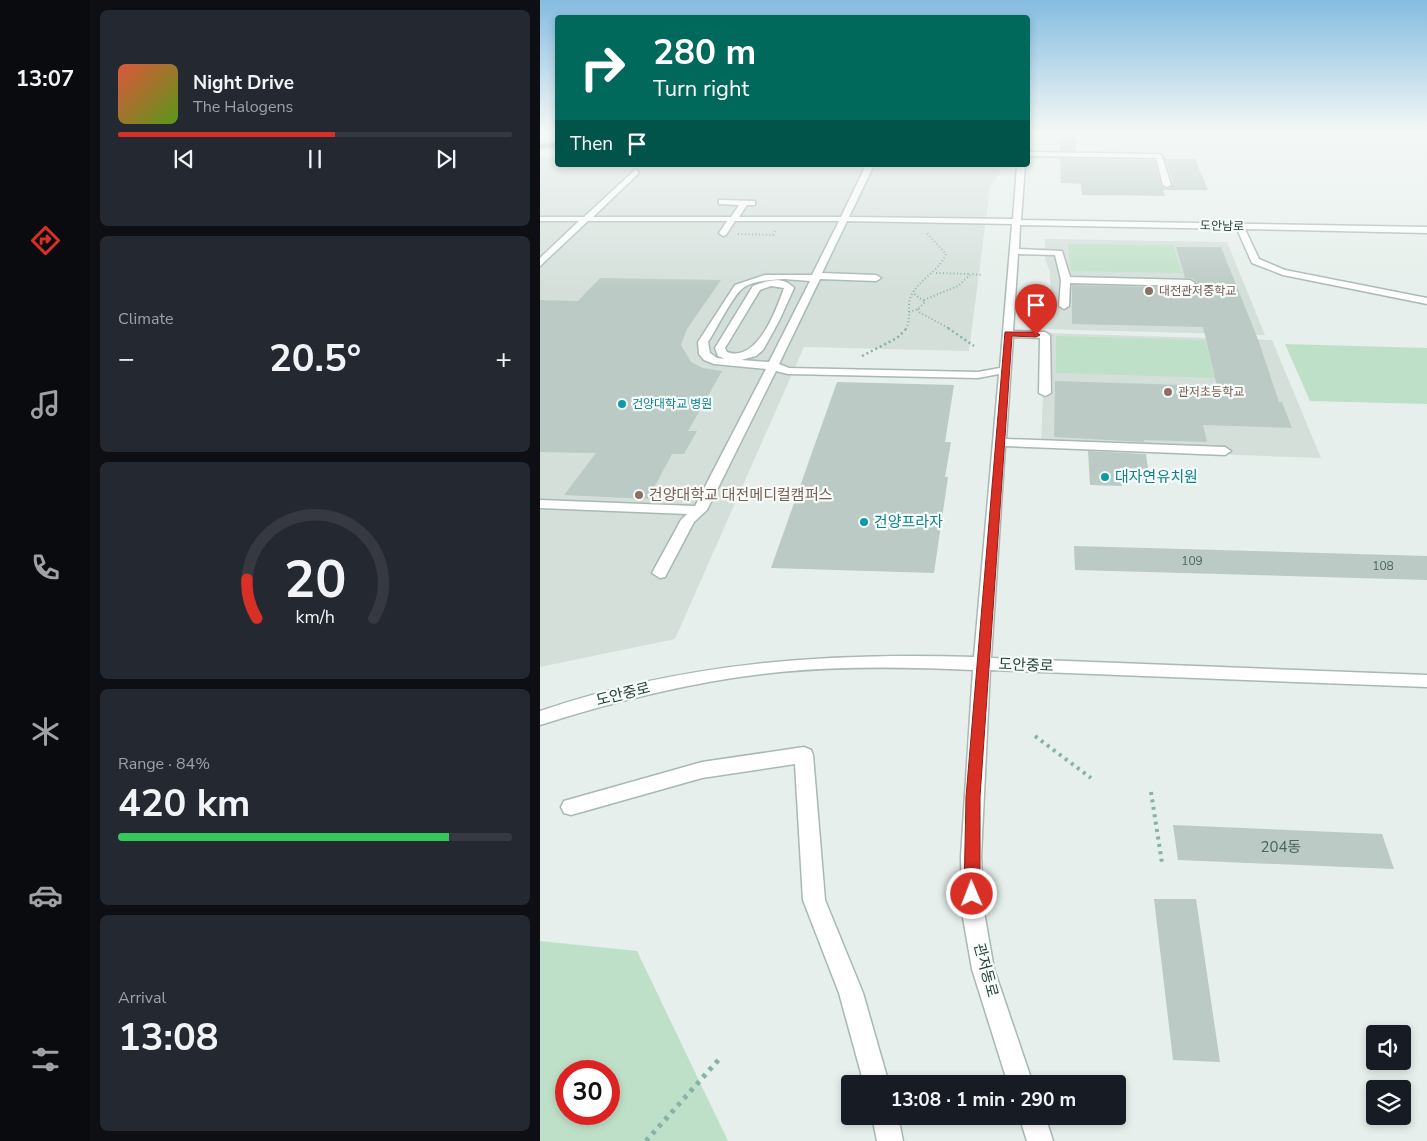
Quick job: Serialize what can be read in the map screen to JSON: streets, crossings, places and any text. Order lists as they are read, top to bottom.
{
  "streets": {
    "street": ["도안남로", "도안중로", "관저동로"]
  },
  "crossings": [
    ["도안남로", "관저동로"],
    ["도안중로", "관저동로"]
  ],
  "places": [
    "대전관저중학교",
    "관저초등학교",
    "건양대학교 병원",
    "대자연유치원",
    "건양대학교 대전메디컬캠퍼스",
    "건양프라자"
  ],
  "house_numbers": ["109", "108", "204동"],
  "page": {
    "tabs": "13:07",
    "turn": ["280 m", "Turn right"],
    "song": ["Night Drive", "The Halogens"],
    "then": "Then",
    "tile": [
      "Climate",
      ["Range · 84%", "420 km"],
      ["Arrival", "13:08"]
    ],
    "heat": ["−", "20.5°", "+"],
    "limit": "30",
    "trip": "13:08 · 1 min · 290 m",
    "gauge": ["20", "km/h"]
  }
}
